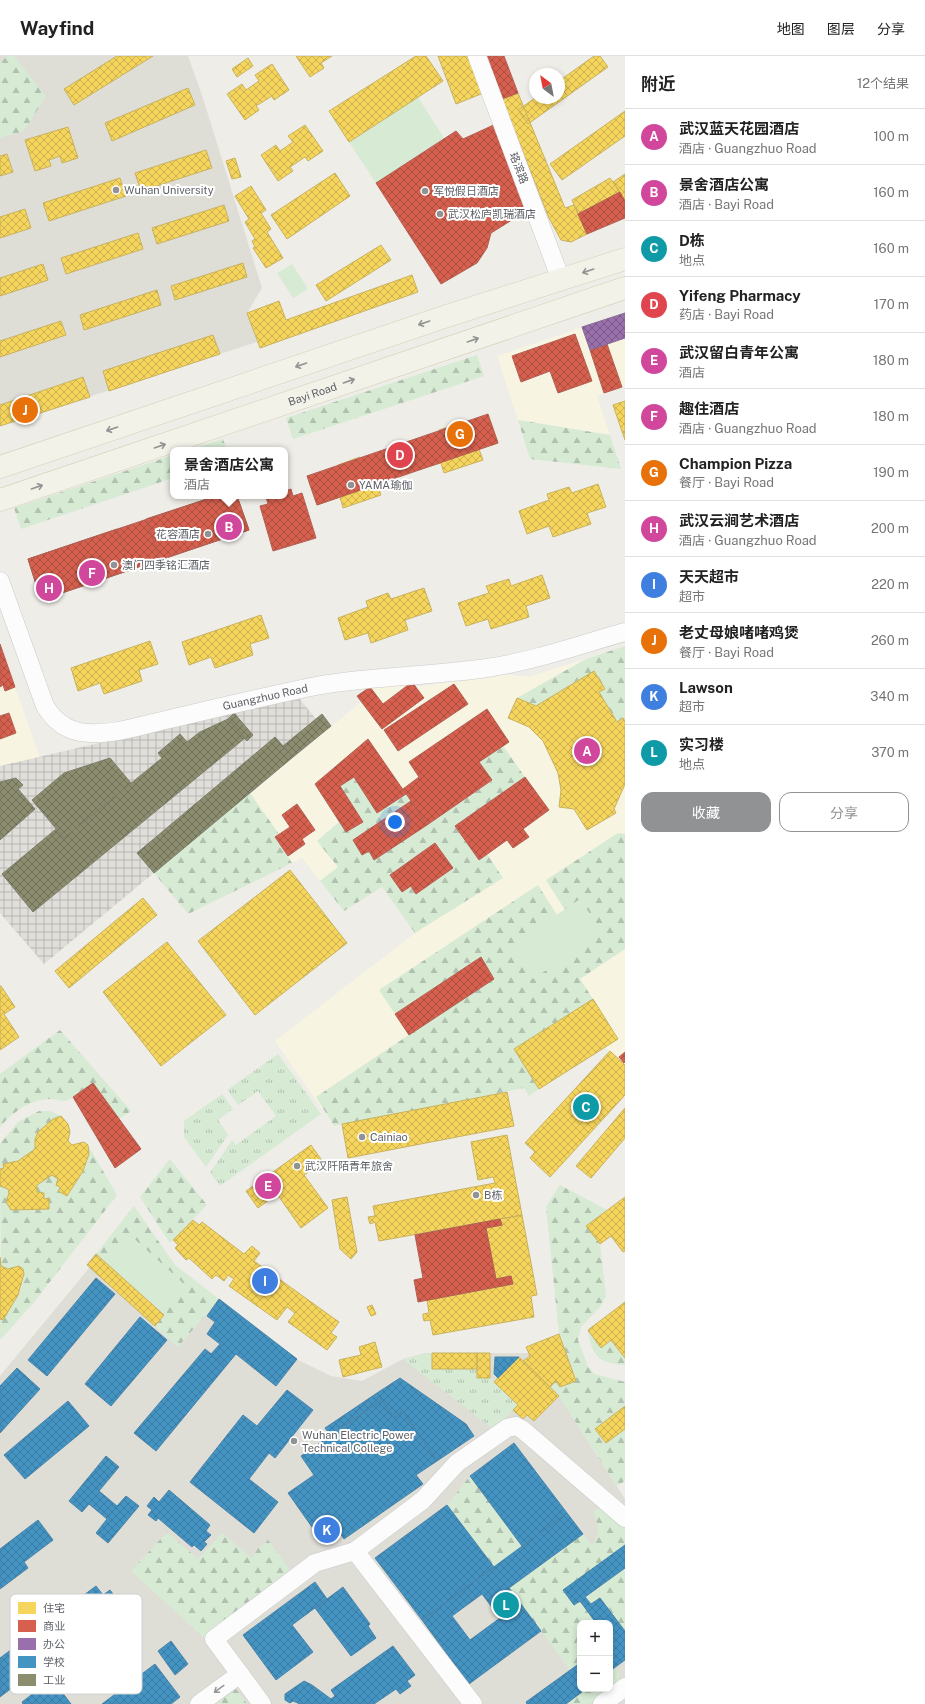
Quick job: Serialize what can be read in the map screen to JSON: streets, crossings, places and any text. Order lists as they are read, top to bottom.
{
  "streets": {
    "main road": ["Bayi Road"],
    "street": ["珞滨路", "Guangzhuo Road"]
  },
  "places": [
    "Wuhan University",
    "军悦假日酒店",
    "武汉松庐凯瑞酒店",
    "YAMA瑜伽",
    "花容酒店",
    "澳门四季铭汇酒店",
    "Cainiao",
    "武汉阡陌青年旅舍",
    "B栋",
    "Wuhan Electric Power Technical College"
  ],
  "legend": [
    "住宅",
    "商业",
    "办公",
    "学校",
    "工业"
  ],
  "north": "top left",
  "page": {
    "header": "Wayfind",
    "nav": ["地图", "图层", "分享"],
    "heading": ["附近", "12个结果"],
    "list": [
      {
        "mark": "A",
        "name": "武汉蓝天花园酒店",
        "note": "酒店 · Guangzhuo Road",
        "value": "100 m"
      },
      {
        "mark": "B",
        "name": "景舍酒店公寓",
        "note": "酒店 · Bayi Road",
        "value": "160 m"
      },
      {
        "mark": "C",
        "name": "D栋",
        "note": "地点",
        "value": "160 m"
      },
      {
        "mark": "D",
        "name": "Yifeng Pharmacy",
        "note": "药店 · Bayi Road",
        "value": "170 m"
      },
      {
        "mark": "E",
        "name": "武汉留白青年公寓",
        "note": "酒店",
        "value": "180 m"
      },
      {
        "mark": "F",
        "name": "趣住酒店",
        "note": "酒店 · Guangzhuo Road",
        "value": "180 m"
      },
      {
        "mark": "G",
        "name": "Champion Pizza",
        "note": "餐厅 · Bayi Road",
        "value": "190 m"
      },
      {
        "mark": "H",
        "name": "武汉云涧艺术酒店",
        "note": "酒店 · Guangzhuo Road",
        "value": "200 m"
      },
      {
        "mark": "I",
        "name": "天天超市",
        "note": "超市",
        "value": "220 m"
      },
      {
        "mark": "J",
        "name": "老丈母娘啫啫鸡煲",
        "note": "餐厅 · Bayi Road",
        "value": "260 m"
      },
      {
        "mark": "K",
        "name": "Lawson",
        "note": "超市",
        "value": "340 m"
      },
      {
        "mark": "L",
        "name": "实习楼",
        "note": "地点",
        "value": "370 m"
      }
    ],
    "pins": [
      "J",
      "G",
      "D",
      "B",
      "F",
      "H",
      "A",
      "C",
      "E",
      "I",
      "K",
      "L"
    ],
    "popup": ["景舍酒店公寓", "酒店"],
    "buttons": ["收藏", "分享"],
    "map_buttons": ["+", "−"]
  }
}
